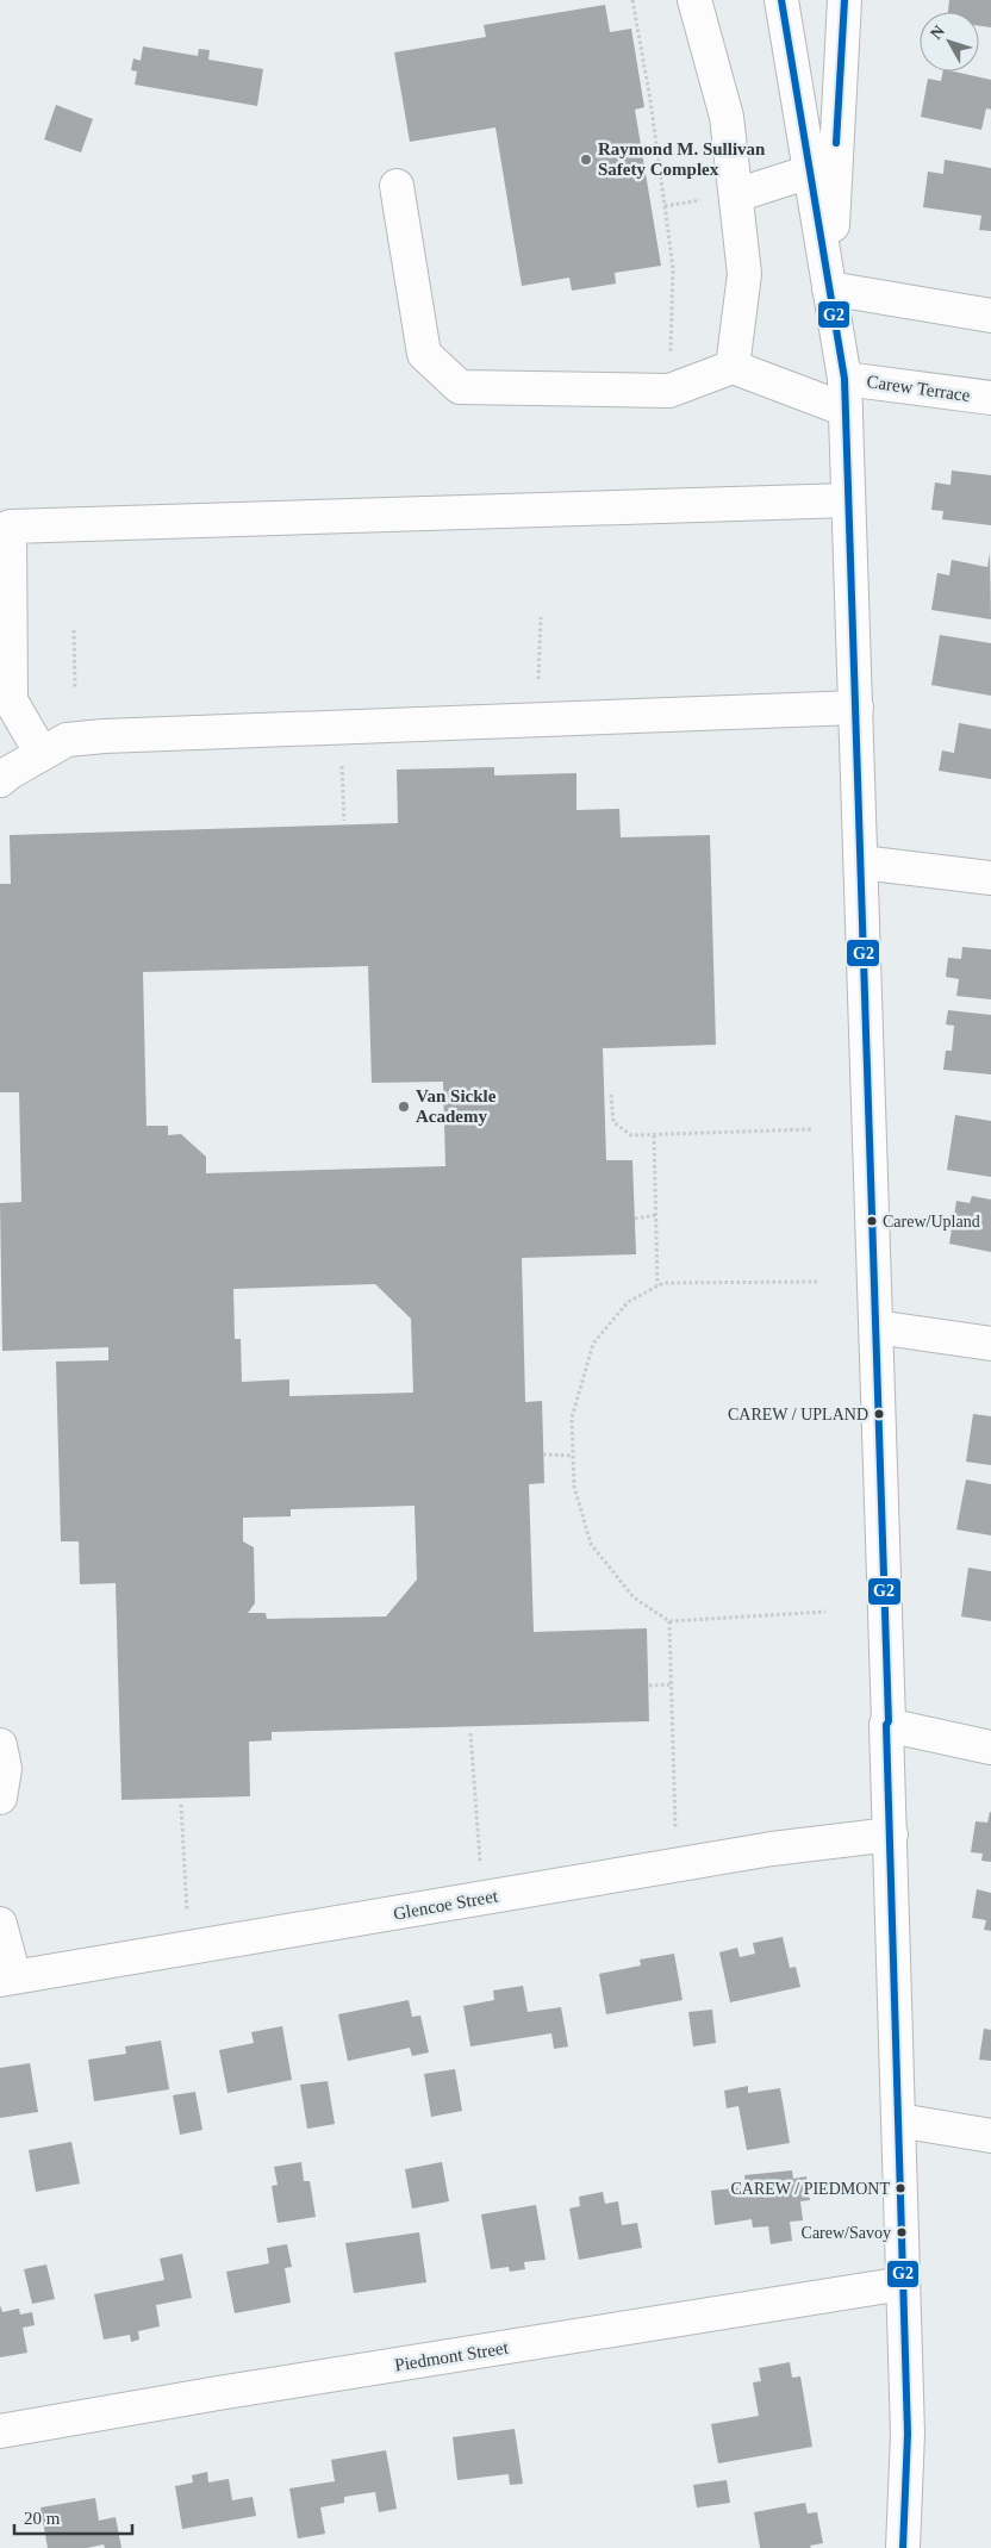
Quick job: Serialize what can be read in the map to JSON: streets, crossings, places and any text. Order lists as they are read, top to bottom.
{
  "streets": {
    "main road": ["Carew Terrace", "Glencoe Street", "Piedmont Street"]
  },
  "places": [
    "Raymond M. Sullivan Safety Complex",
    "Van Sickle Academy",
    "Carew/Upland",
    "CAREW / UPLAND",
    "CAREW / PIEDMONT",
    "Carew/Savoy"
  ],
  "lines": ["transit line G2"],
  "scale_bar": "20 m",
  "north": "top left"
}
